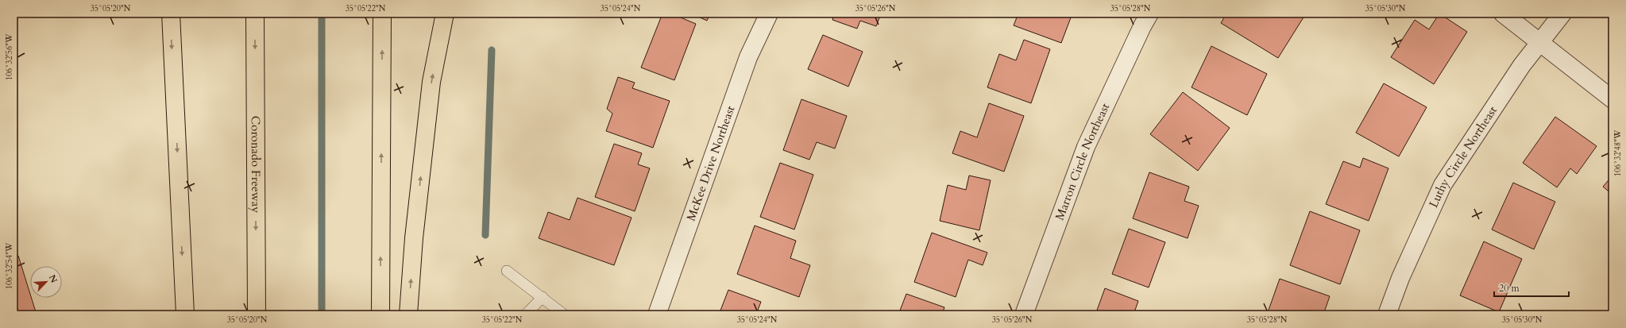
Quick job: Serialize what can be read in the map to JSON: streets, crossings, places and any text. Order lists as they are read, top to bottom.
{
  "streets": {
    "highway": ["Coronado Freeway"],
    "street": ["Luthy Circle Northeast", "Marron Circle Northeast", "McKee Drive Northeast"]
  },
  "scale_bar": "20 m",
  "north": "top right",
  "coordinates": [
    "35°05'20\"N",
    "35°05'22\"N",
    "35°05'24\"N",
    "35°05'26\"N",
    "35°05'28\"N",
    "35°05'30\"N",
    "106°32'56\"W",
    "106°32'48\"W",
    "106°32'54\"W"
  ]
}
